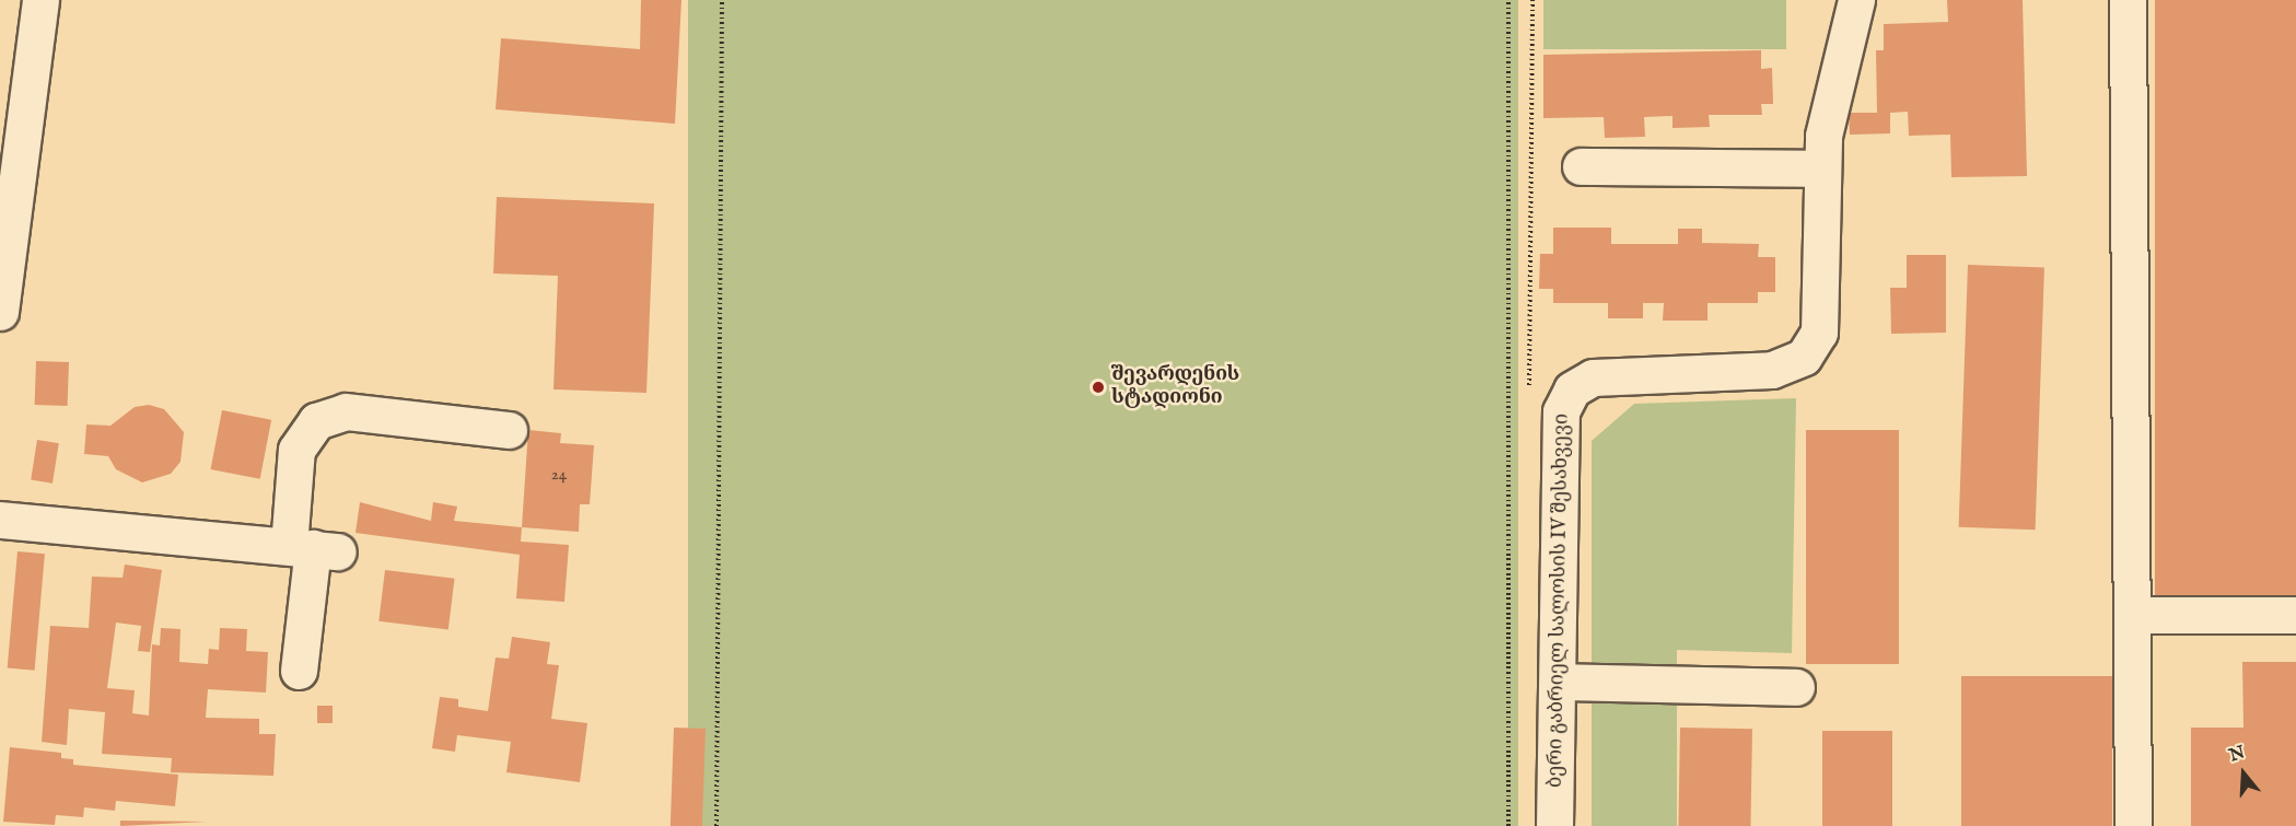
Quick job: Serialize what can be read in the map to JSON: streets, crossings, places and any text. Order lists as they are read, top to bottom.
{
  "streets": {
    "street": ["ბერი გაბრიელ სალოსის IV შესახვევი"]
  },
  "places": ["შევარდენის სტადიონი"],
  "house_numbers": ["24"],
  "north": "top"
}
